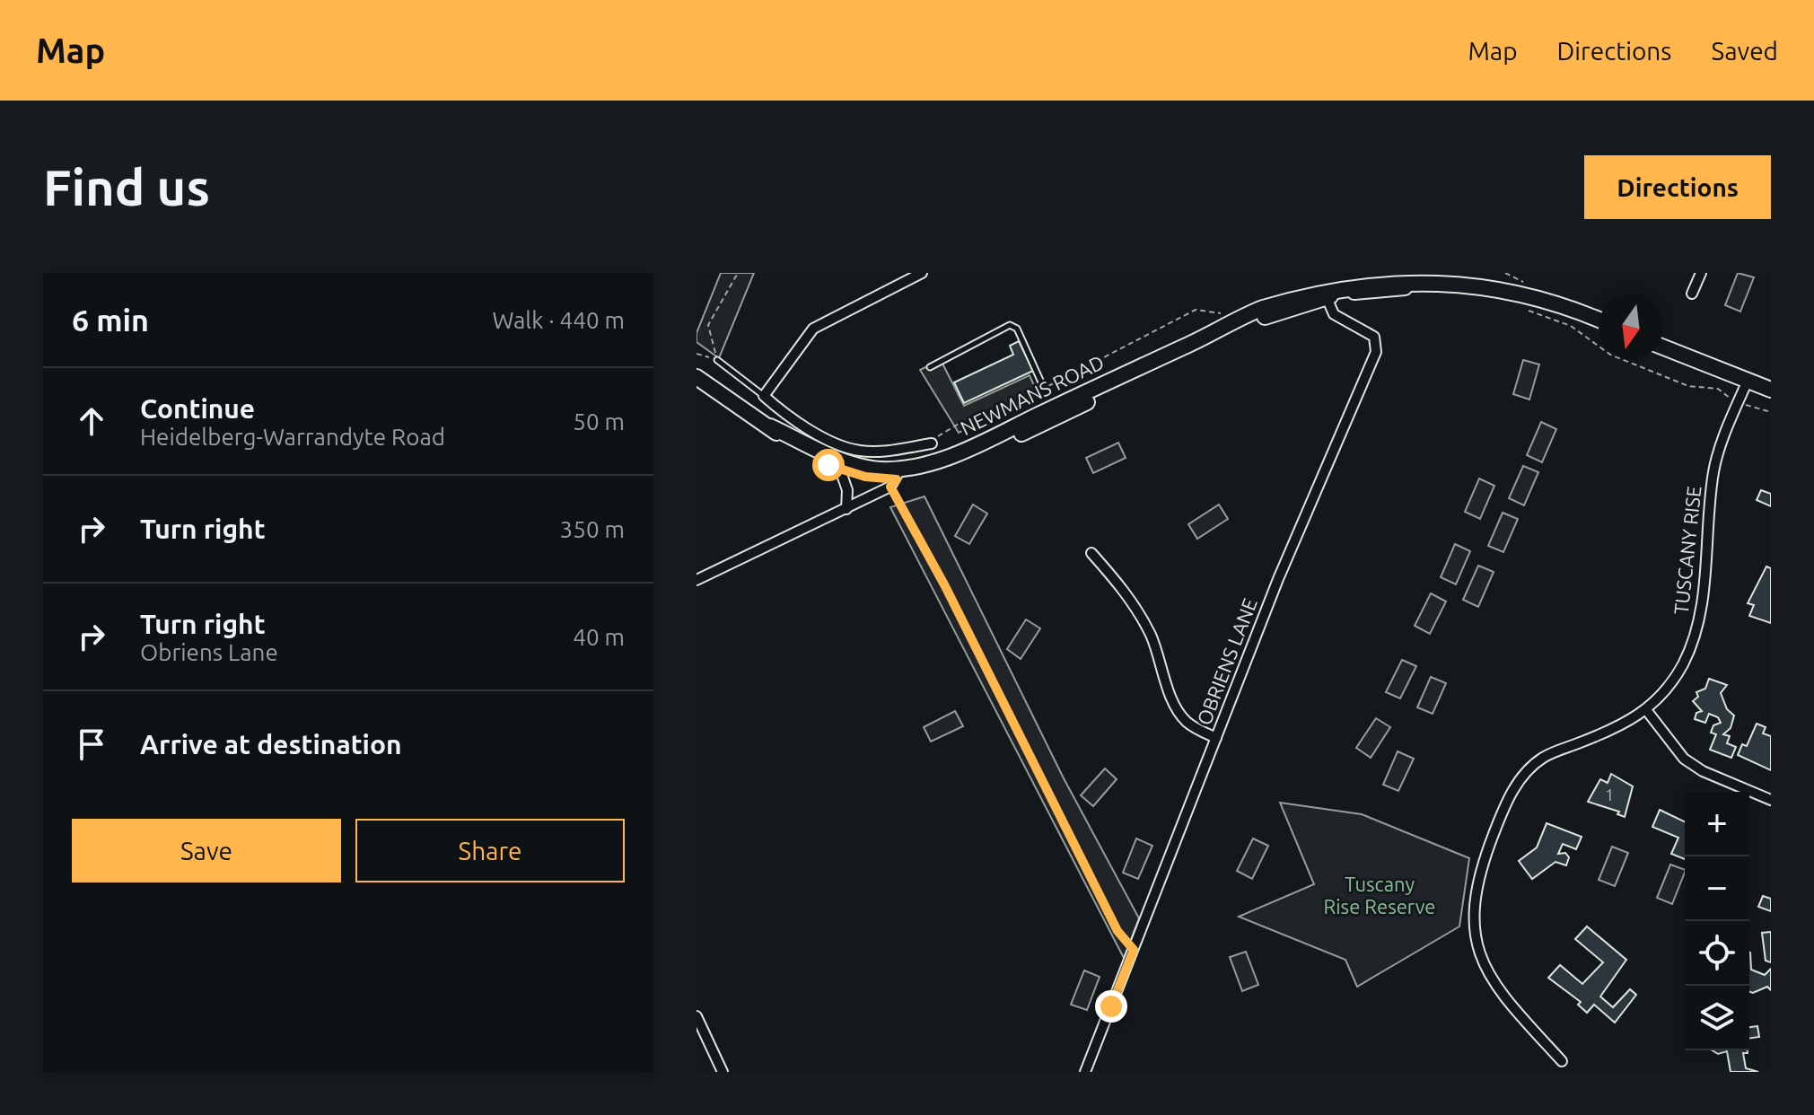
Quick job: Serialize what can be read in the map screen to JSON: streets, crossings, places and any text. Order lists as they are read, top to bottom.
{
  "streets": {
    "main road": ["NEWMANS ROAD"],
    "street": ["TUSCANY RISE", "OBRIENS LANE"]
  },
  "crossings": [
    ["NEWMANS ROAD", "OBRIENS LANE"]
  ],
  "parks": ["Tuscany Rise Reserve"],
  "house_numbers": ["1"],
  "north": "bottom",
  "page": {
    "header": "Map",
    "nav": ["Map", "Directions", "Saved"],
    "buttons": [
      "Directions",
      ["Save", "Share"]
    ],
    "title": "Find us",
    "heading": ["6 min", "Walk · 440 m"],
    "list": [
      ["Continue", "Heidelberg-Warrandyte Road", "50 m"],
      ["Turn right", "350 m"],
      ["Turn right", "Obriens Lane", "40 m"],
      "Arrive at destination"
    ],
    "map_buttons": ["+", "−"]
  }
}
